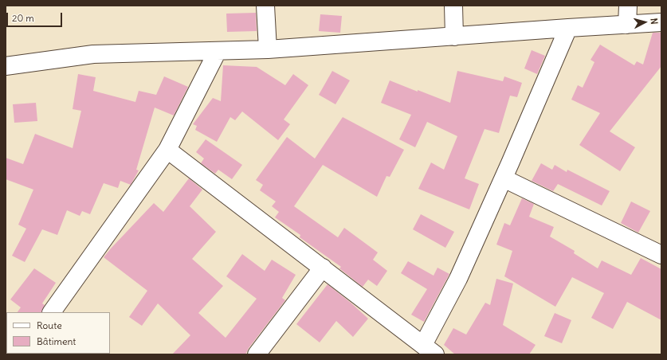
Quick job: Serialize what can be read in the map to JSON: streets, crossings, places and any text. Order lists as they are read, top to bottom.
{
  "legend": ["Route", "Bâtiment"],
  "scale_bar": "20 m",
  "north": "right"
}
